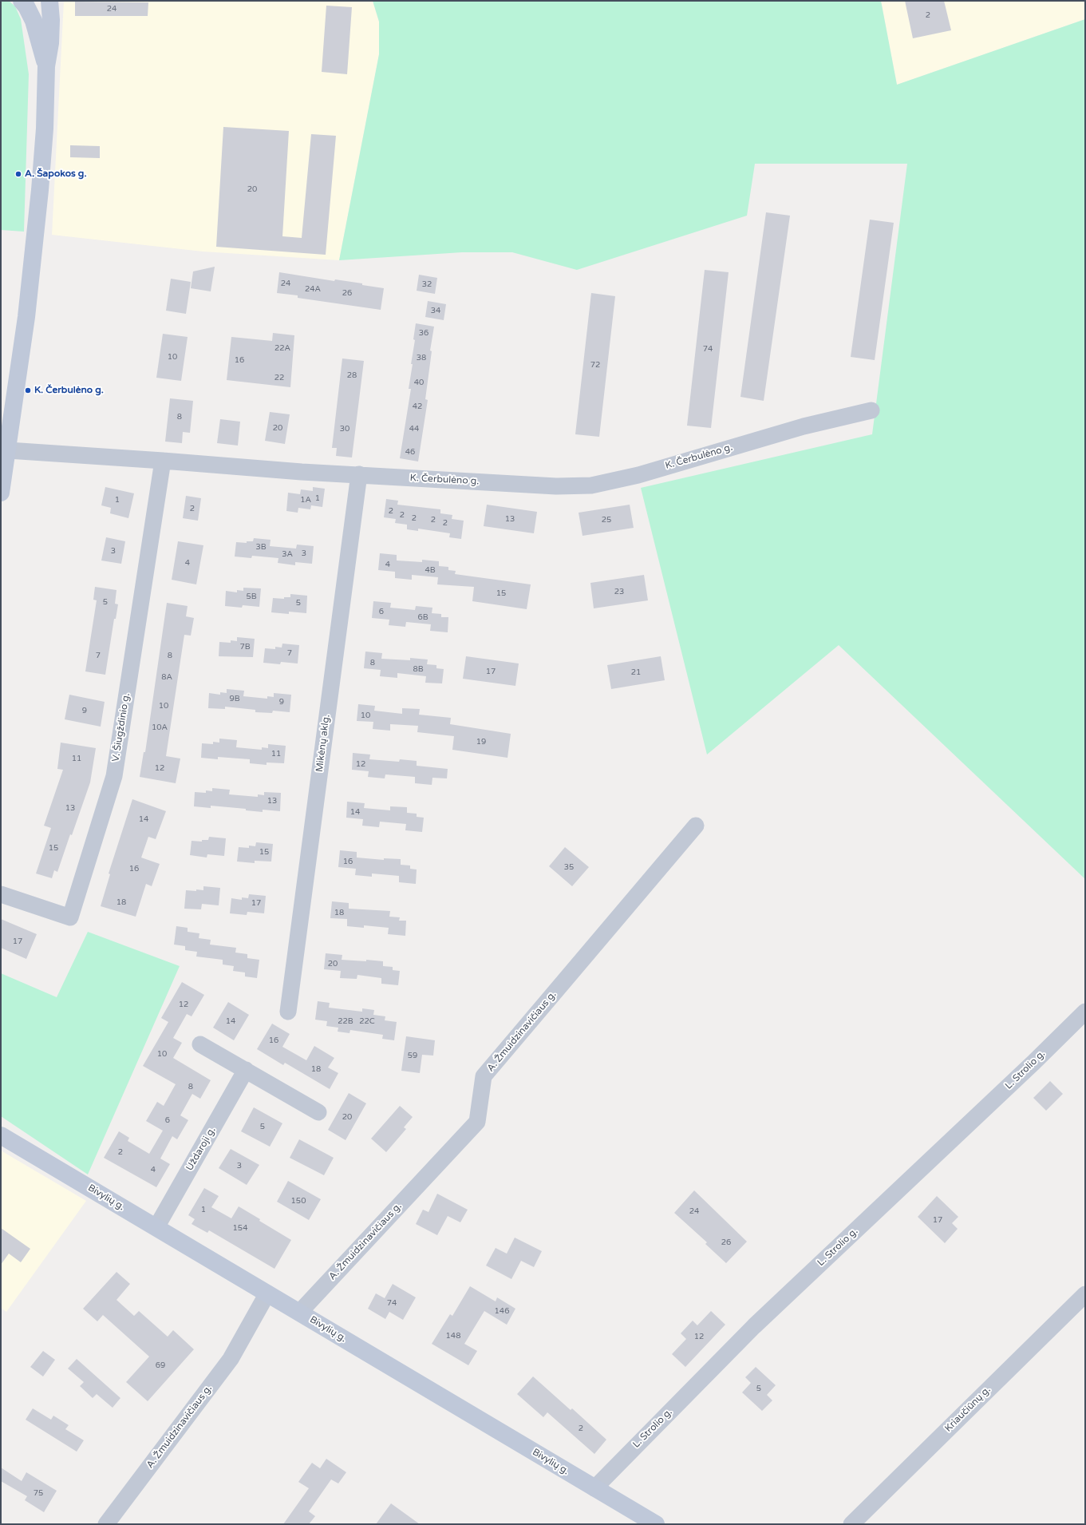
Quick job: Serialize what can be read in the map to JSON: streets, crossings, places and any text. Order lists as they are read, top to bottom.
{
  "streets": {
    "street": [
      "K. Čerbulėno g.",
      "V. Šiugždinio g.",
      "Mikėnų aklg.",
      "A. Žmuidzinavičiaus g.",
      "L. Strolio g.",
      "Uždaroji g.",
      "Bivylių g.",
      "Kriaučiūnų g."
    ]
  },
  "crossings": [
    ["K. Čerbulėno g.", "V. Šiugždinio g."],
    ["K. Čerbulėno g.", "Mikėnų aklg."],
    ["A. Žmuidzinavičiaus g.", "Bivylių g."],
    ["L. Strolio g.", "Bivylių g."],
    ["Uždaroji g.", "Bivylių g."]
  ],
  "places": ["A. Šapokos g.", "K. Čerbulėno g."],
  "house_numbers": [
    "24",
    "2",
    "20",
    "24",
    "32",
    "24A",
    "26",
    "34",
    "36",
    "22A",
    "74",
    "10",
    "38",
    "16",
    "72",
    "28",
    "22",
    "40",
    "42",
    "8",
    "20",
    "30",
    "44",
    "46",
    "1",
    "1",
    "1A",
    "2",
    "2",
    "2",
    "2",
    "13",
    "2",
    "25",
    "2",
    "3B",
    "3",
    "3",
    "3A",
    "4",
    "4",
    "4B",
    "23",
    "15",
    "5B",
    "5",
    "5",
    "6",
    "6B",
    "7B",
    "7",
    "7",
    "8",
    "8",
    "8B",
    "17",
    "21",
    "8A",
    "9B",
    "9",
    "10",
    "9",
    "10",
    "10A",
    "19",
    "11",
    "11",
    "12",
    "12",
    "13",
    "13",
    "14",
    "14",
    "15",
    "15",
    "16",
    "35",
    "16",
    "18",
    "17",
    "18",
    "17",
    "20",
    "12",
    "14",
    "22B",
    "22C",
    "16",
    "10",
    "59",
    "18",
    "8",
    "20",
    "6",
    "5",
    "2",
    "3",
    "4",
    "150",
    "1",
    "24",
    "17",
    "154",
    "26",
    "74",
    "146",
    "148",
    "12",
    "69",
    "5",
    "2",
    "75"
  ]
}
